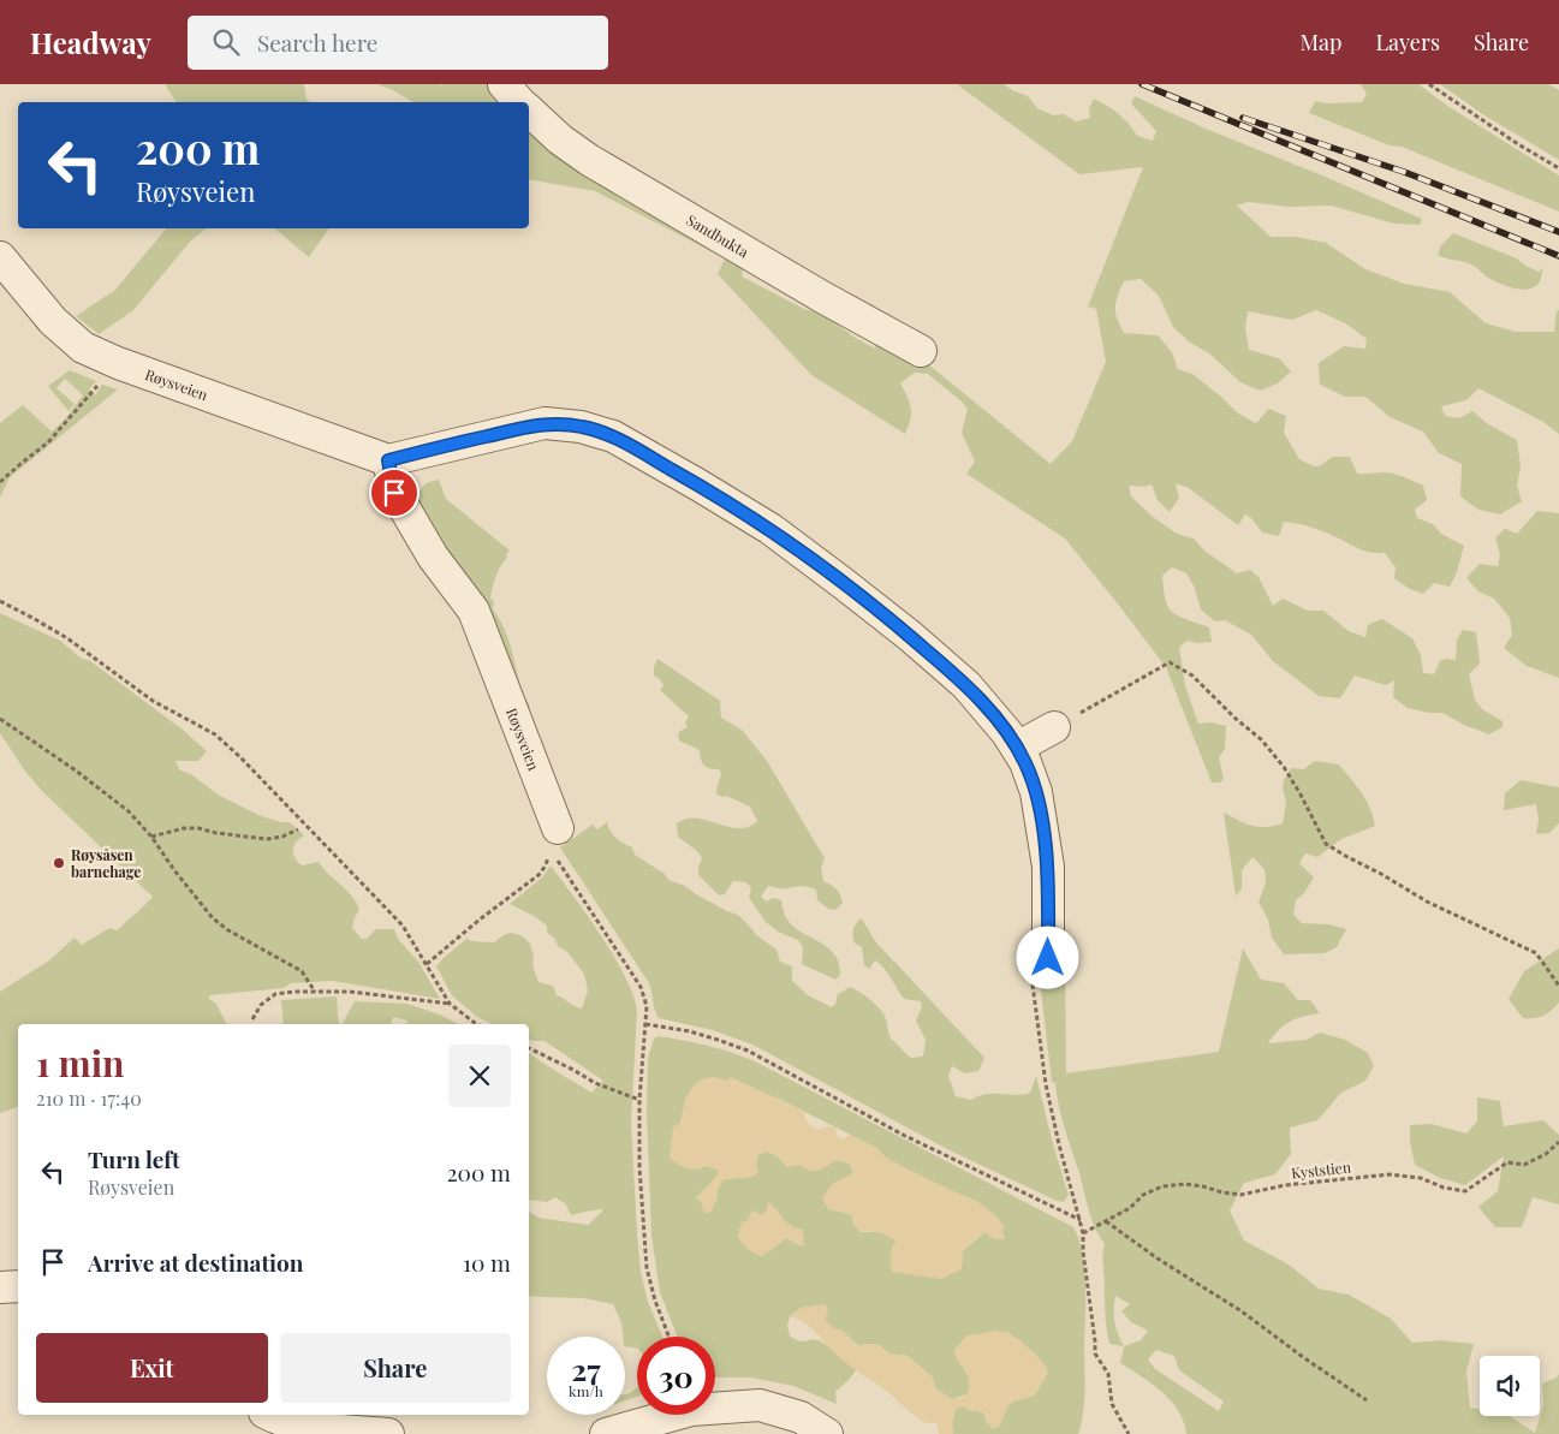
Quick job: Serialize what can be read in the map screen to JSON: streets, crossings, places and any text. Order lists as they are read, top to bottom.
{
  "streets": {
    "street": ["Sandbukta", "Røysveien"],
    "path": ["Kyststien"]
  },
  "places": ["Røysåsen barnehage"],
  "page": {
    "header": "Headway",
    "search": "Search here",
    "nav": ["Map", "Layers", "Share"],
    "turn": ["200 m", "Røysveien"],
    "heading": ["1 min", "210 m · 17:40"],
    "list": [
      {
        "name": "Turn left",
        "note": "Røysveien",
        "value": "200 m"
      },
      {
        "name": "Arrive at destination",
        "value": "10 m"
      }
    ],
    "buttons": ["Exit", "Share"],
    "speed": "27 km/h",
    "limit": "30"
  }
}
